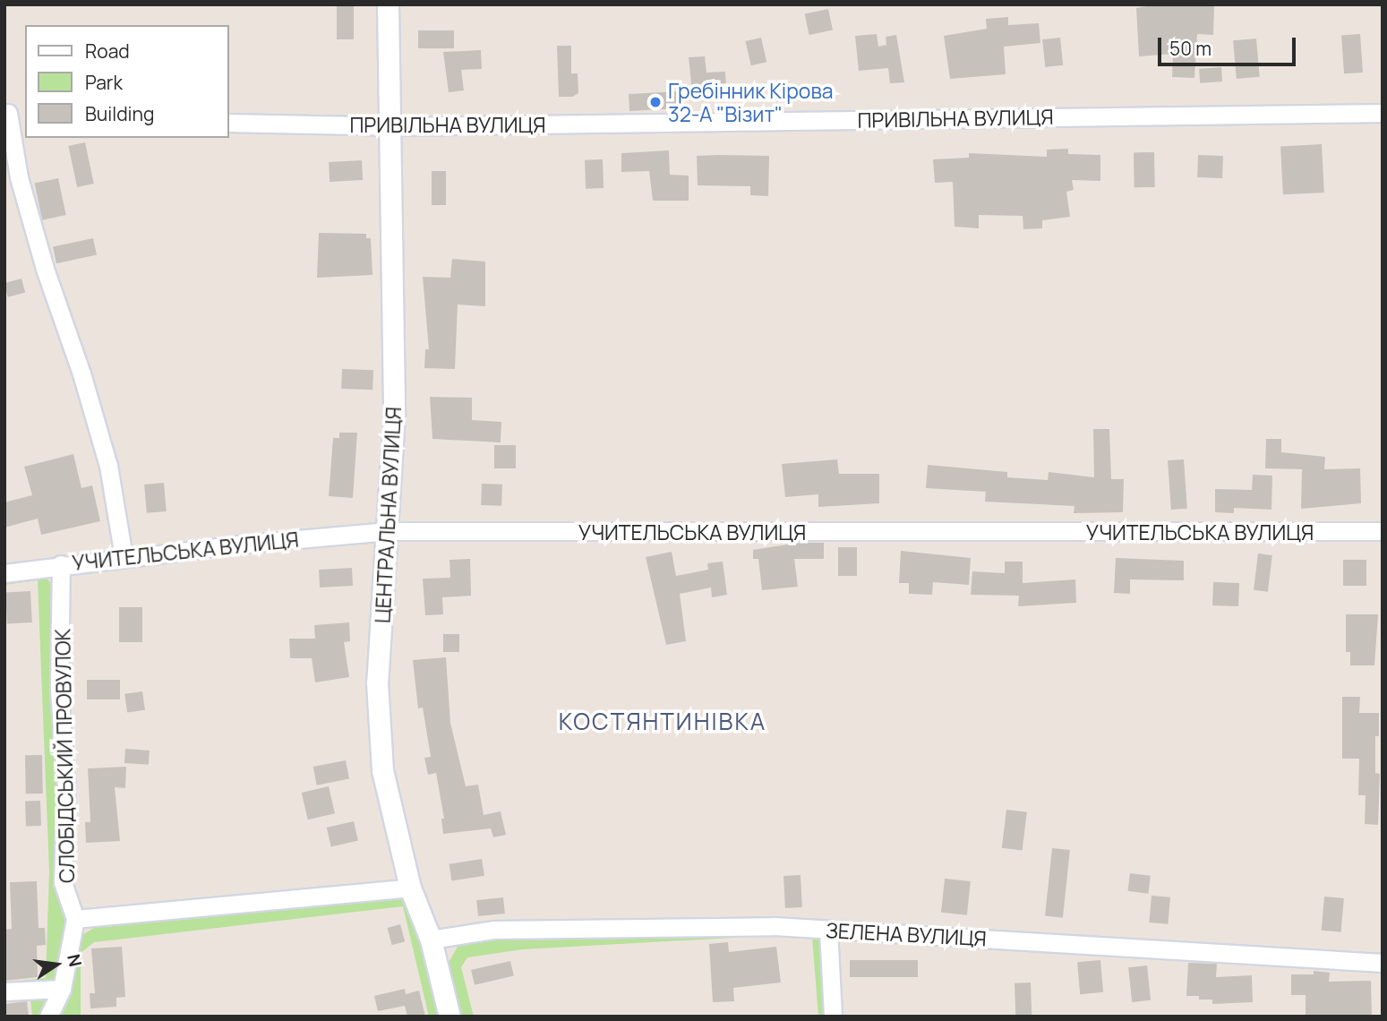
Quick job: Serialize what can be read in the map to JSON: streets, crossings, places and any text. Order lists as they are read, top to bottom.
{
  "streets": {
    "street": [
      "ПРИВІЛЬНА ВУЛИЦЯ",
      "ЦЕНТРАЛЬНА ВУЛИЦЯ",
      "УЧИТЕЛЬСЬКА ВУЛИЦЯ",
      "СЛОБІДСЬКИЙ ПРОВУЛОК",
      "ЗЕЛЕНА ВУЛИЦЯ"
    ]
  },
  "crossings": [
    ["ПРИВІЛЬНА ВУЛИЦЯ", "ЦЕНТРАЛЬНА ВУЛИЦЯ"],
    ["ЦЕНТРАЛЬНА ВУЛИЦЯ", "УЧИТЕЛЬСЬКА ВУЛИЦЯ"],
    ["ЦЕНТРАЛЬНА ВУЛИЦЯ", "ЗЕЛЕНА ВУЛИЦЯ"],
    ["УЧИТЕЛЬСЬКА ВУЛИЦЯ", "СЛОБІДСЬКИЙ ПРОВУЛОК"]
  ],
  "districts": ["КОСТЯНТИНІВКА"],
  "places": ["Гребінник Кірова 32-А \"Візит\""],
  "legend": ["Road", "Park", "Building"],
  "scale_bar": "50 m",
  "north": "right"
}
